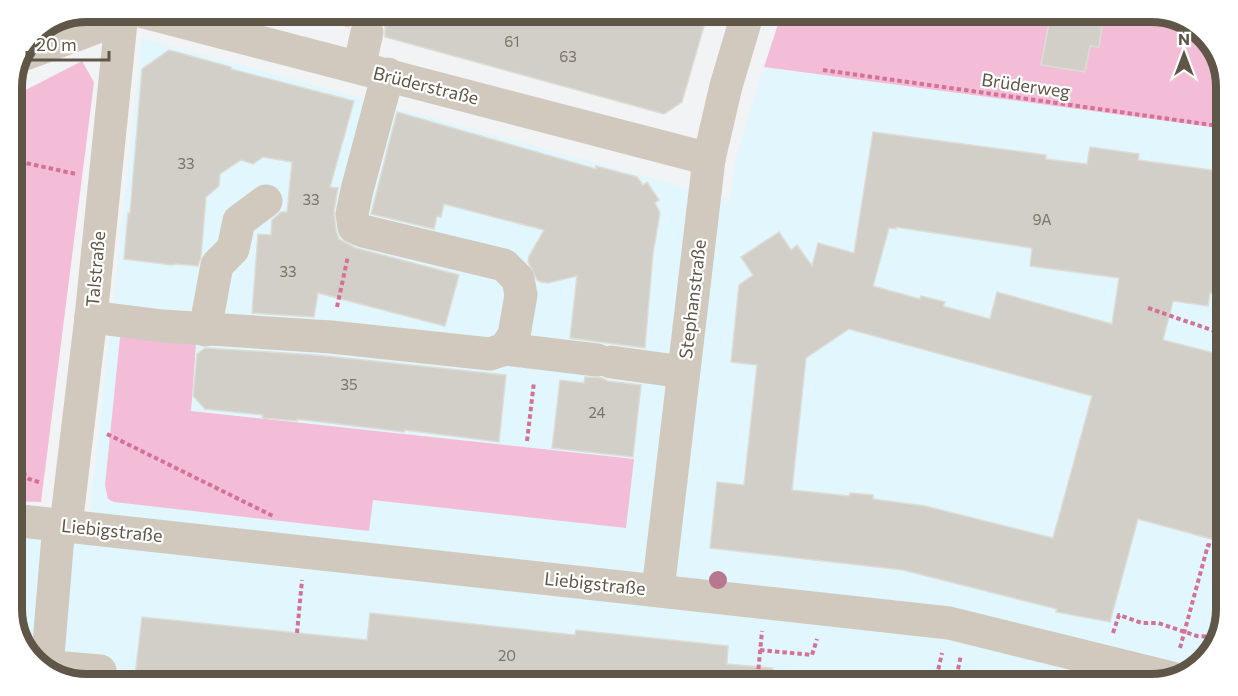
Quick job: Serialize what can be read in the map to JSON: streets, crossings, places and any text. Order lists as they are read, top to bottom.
{
  "streets": {
    "street": [
      "Brüderstraße",
      "Talstraße",
      "Stephanstraße",
      "Liebigstraße"
    ],
    "path": ["Brüderweg"]
  },
  "crossings": [
    ["Brüderstraße", "Stephanstraße"],
    ["Talstraße", "Liebigstraße"],
    ["Stephanstraße", "Liebigstraße"]
  ],
  "house_numbers": [
    "61",
    "63",
    "33",
    "33",
    "9A",
    "33",
    "35",
    "24",
    "20"
  ],
  "scale_bar": "20 m",
  "north": "top"
}
